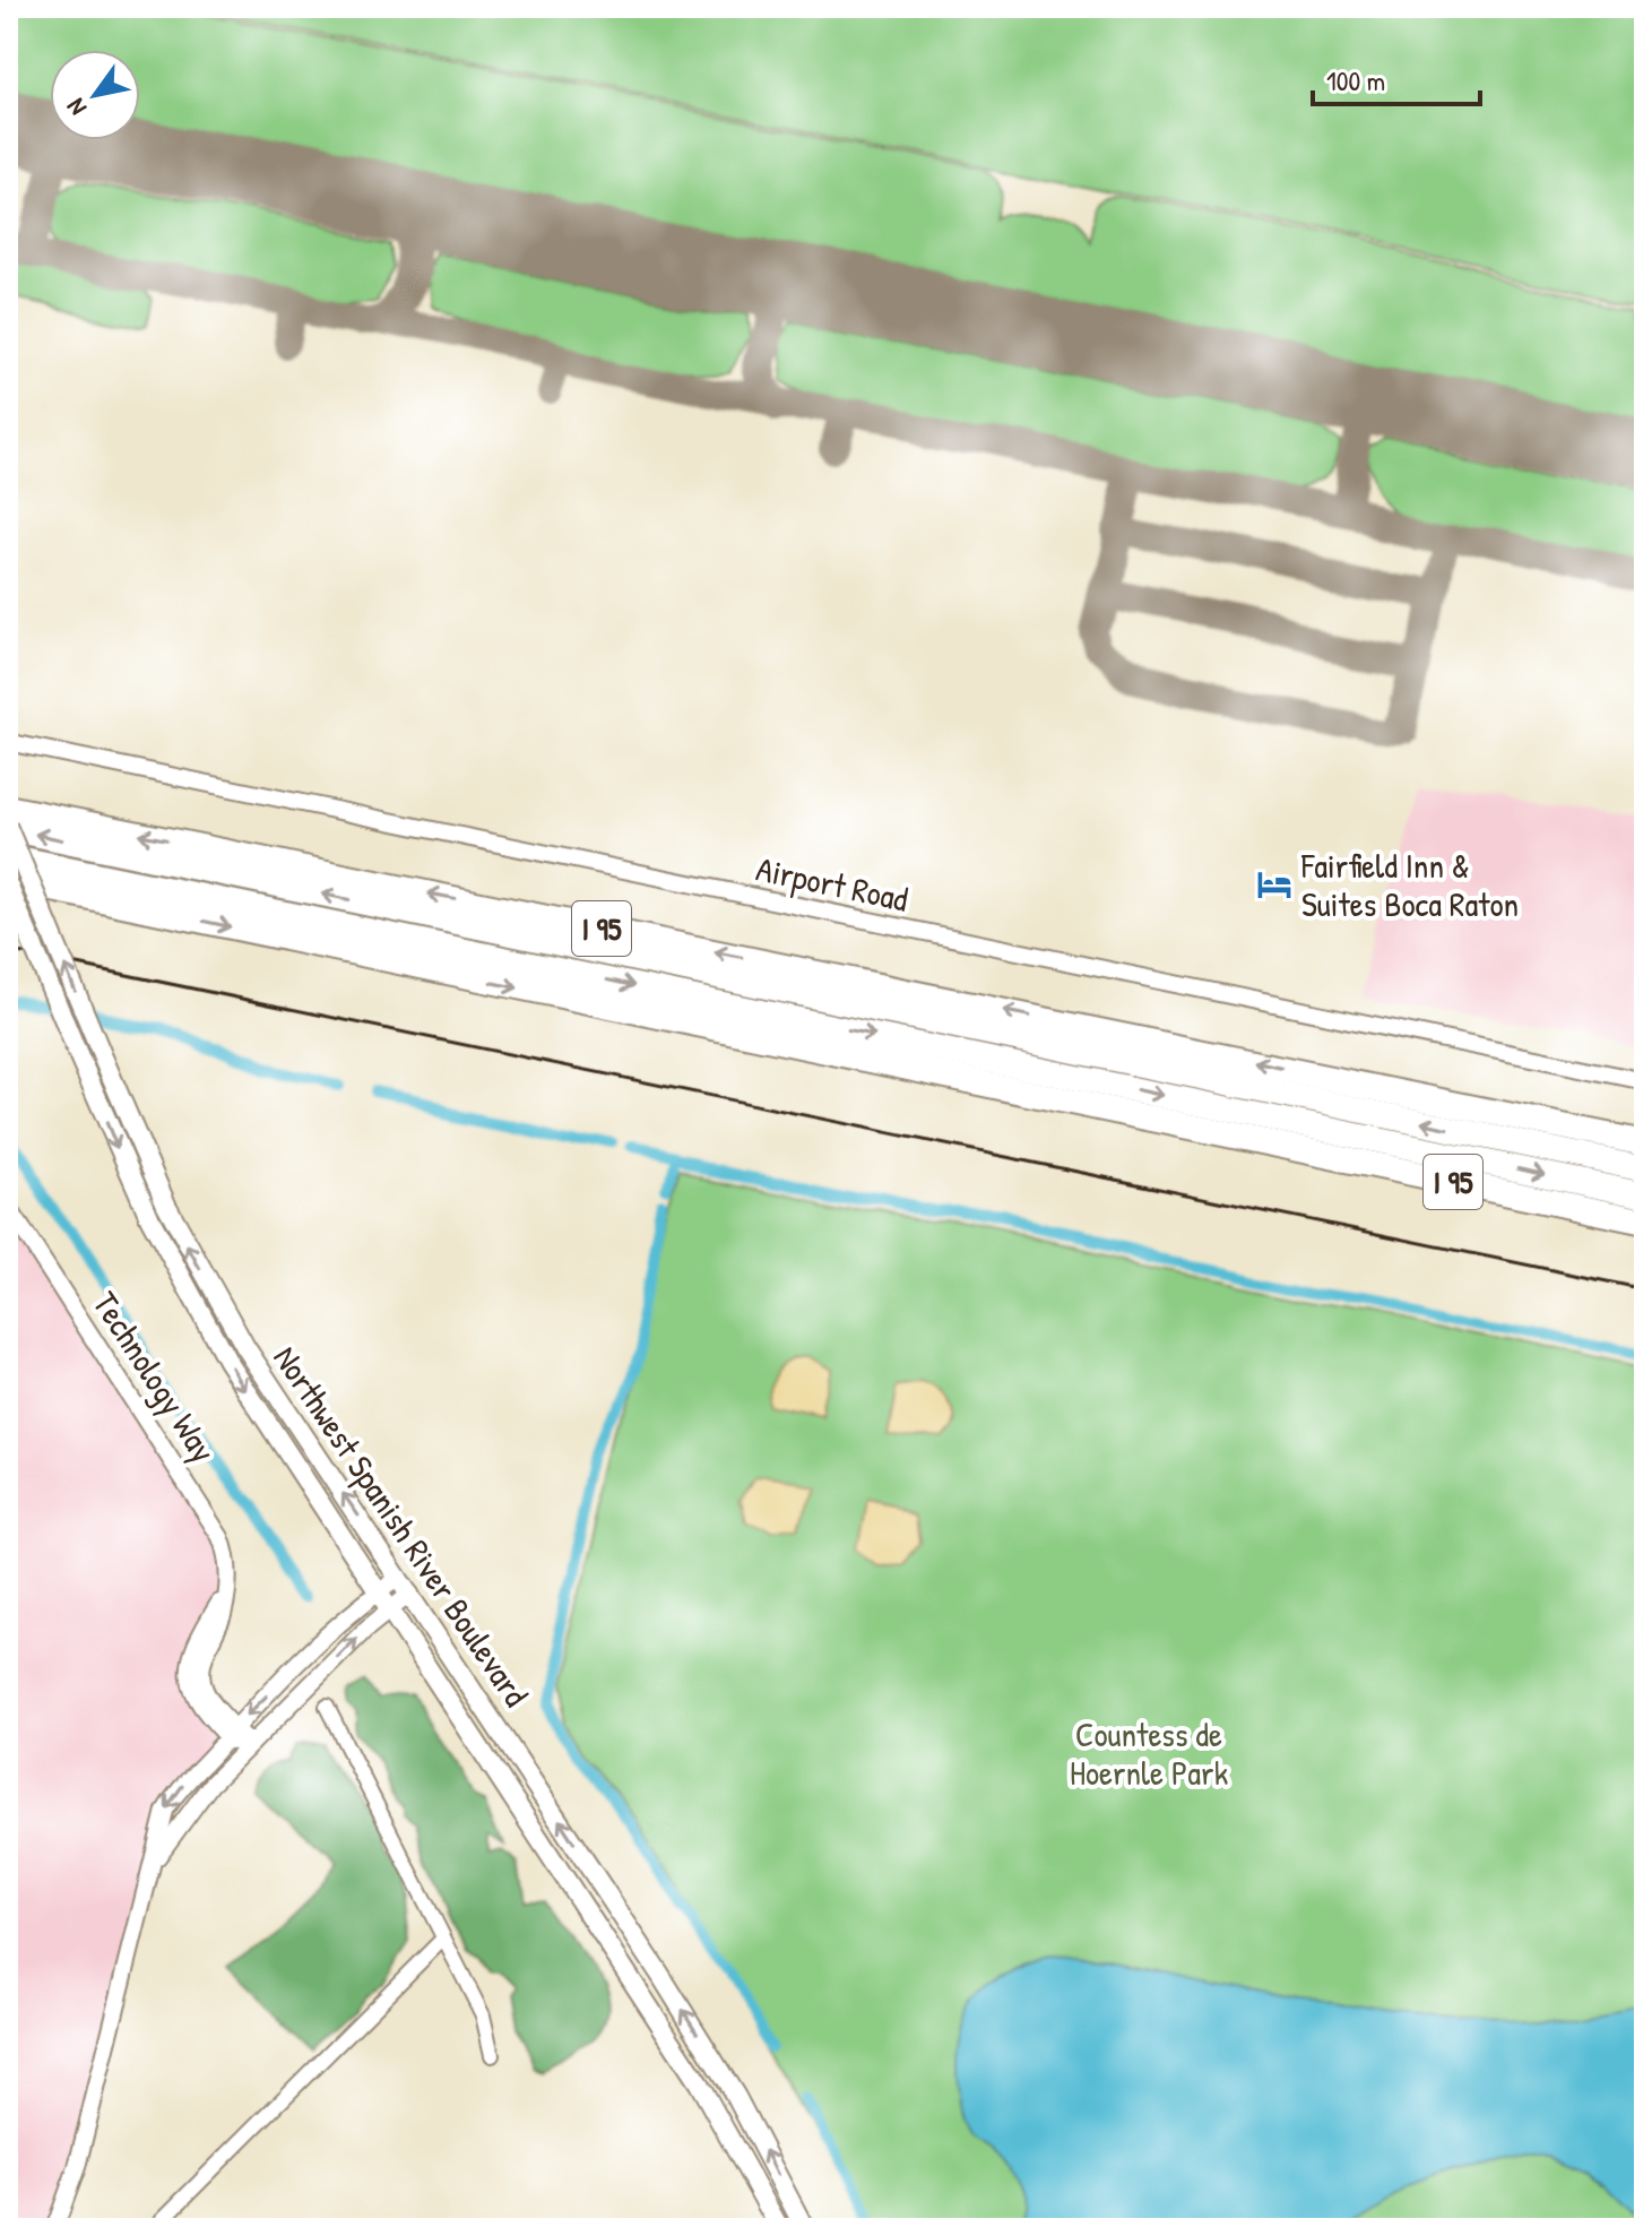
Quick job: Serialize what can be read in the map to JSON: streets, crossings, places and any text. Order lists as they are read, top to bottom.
{
  "streets": {
    "highway": ["I 95"],
    "main road": ["Northwest Spanish River Boulevard"],
    "street": ["Airport Road", "Technology Way"]
  },
  "crossings": [
    ["I 95", "Northwest Spanish River Boulevard"]
  ],
  "parks": ["Countess de Hoernle Park"],
  "places": {
    "hotel": ["Fairfield Inn & Suites Boca Raton"]
  },
  "scale_bar": "100 m",
  "north": "bottom left"
}
